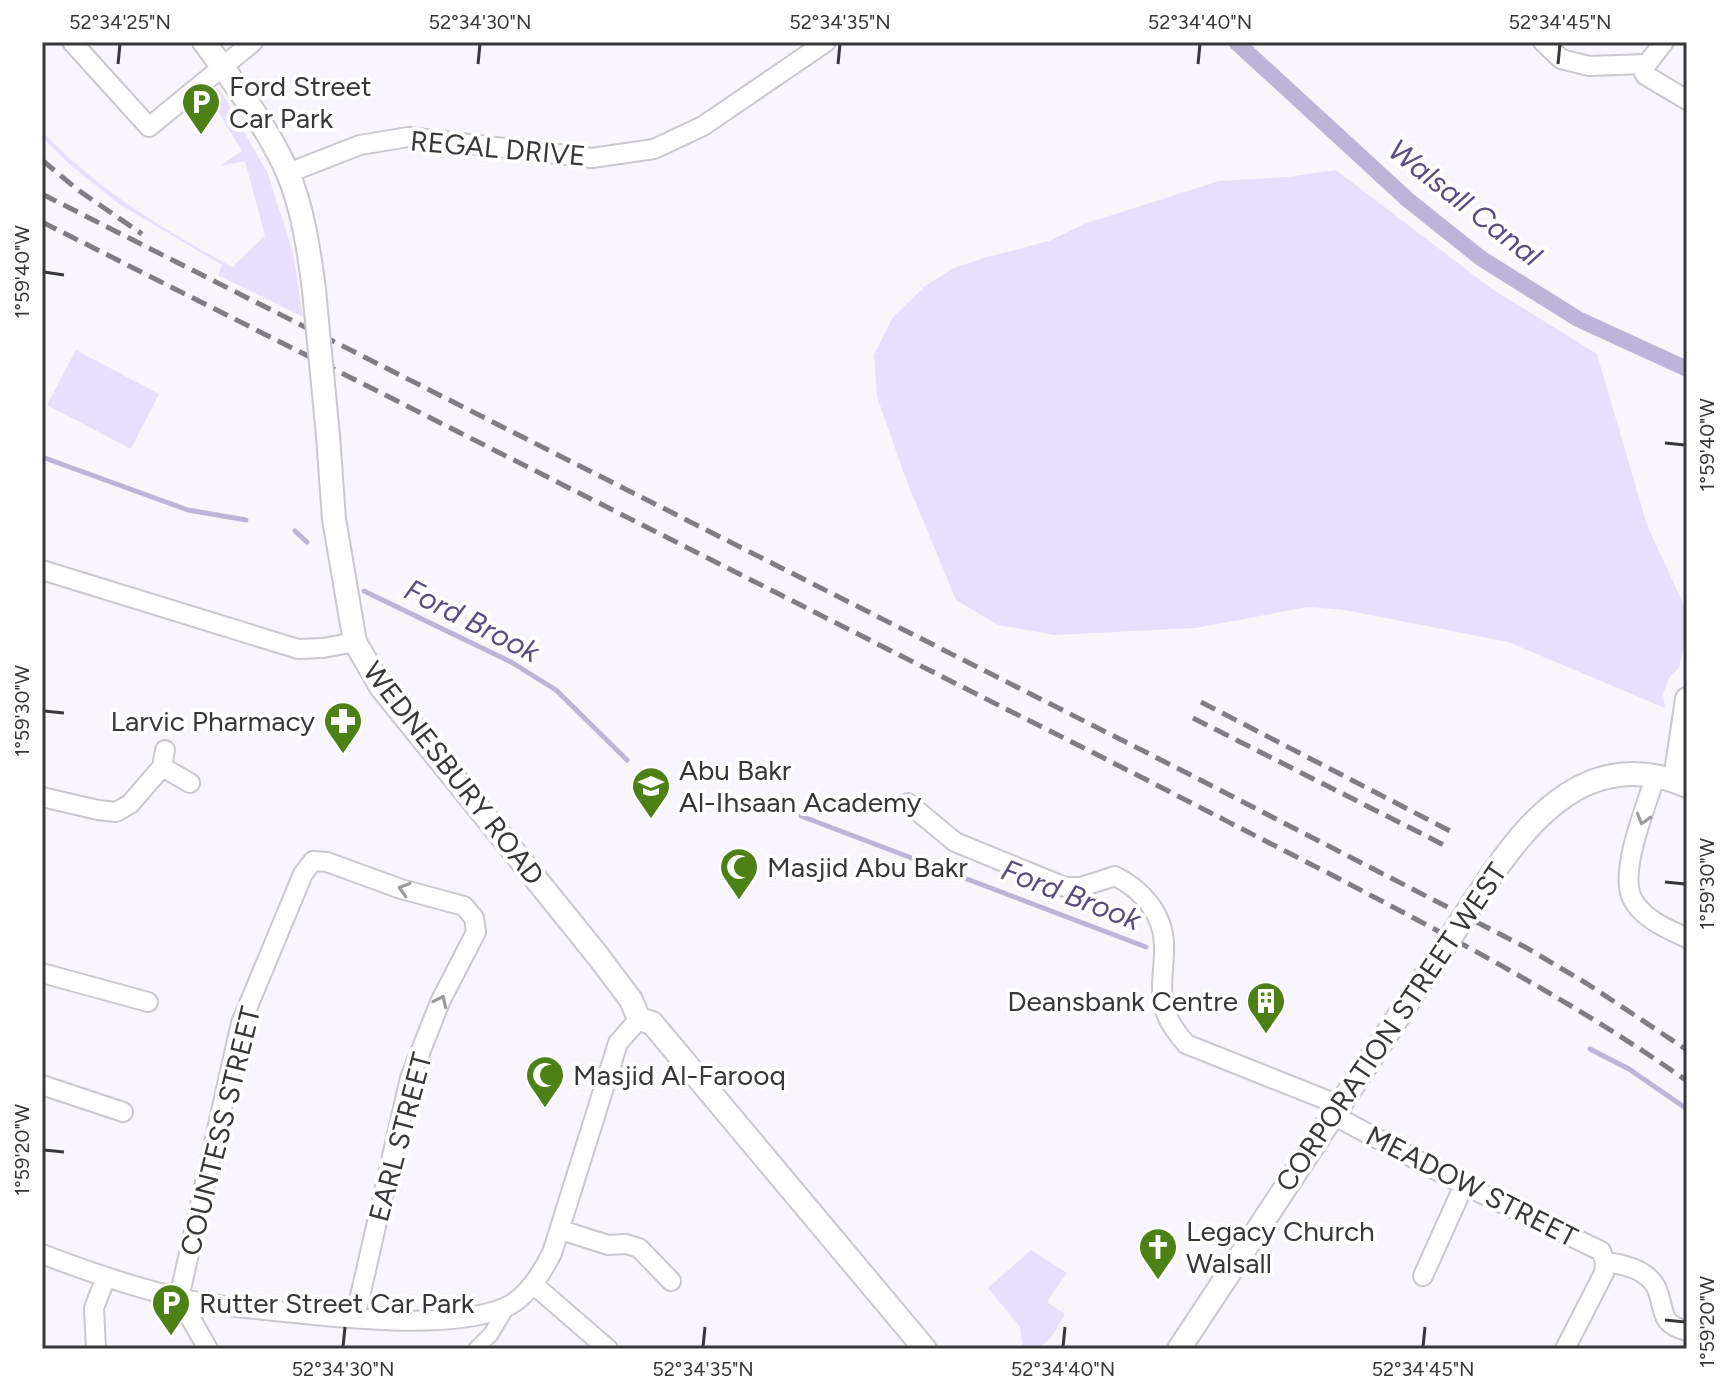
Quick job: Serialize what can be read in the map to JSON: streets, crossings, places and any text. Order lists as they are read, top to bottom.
{
  "streets": {
    "street": [
      "REGAL DRIVE",
      "WEDNESBURY ROAD",
      "CORPORATION STREET WEST",
      "COUNTESS STREET",
      "EARL STREET",
      "MEADOW STREET"
    ]
  },
  "crossings": [
    ["REGAL DRIVE", "WEDNESBURY ROAD"],
    ["CORPORATION STREET WEST", "MEADOW STREET"],
    ["COUNTESS STREET", "EARL STREET"]
  ],
  "one_way": ["EARL STREET"],
  "water": ["Walsall Canal", "Ford Brook"],
  "places": {
    "parking": ["Ford Street Car Park", "Rutter Street Car Park"],
    "pharmacy": ["Larvic Pharmacy"],
    "school or university": ["Abu Bakr Al-Ihsaan Academy"],
    "mosque": ["Masjid Abu Bakr", "Masjid Al-Farooq"],
    "building": ["Deansbank Centre"],
    "church": ["Legacy Church Walsall"]
  },
  "coordinates": [
    "52°34'25\"N",
    "52°34'30\"N",
    "52°34'35\"N",
    "52°34'40\"N",
    "52°34'45\"N",
    "1°59'40\"W",
    "1°59'30\"W",
    "1°59'20\"W"
  ]
}
